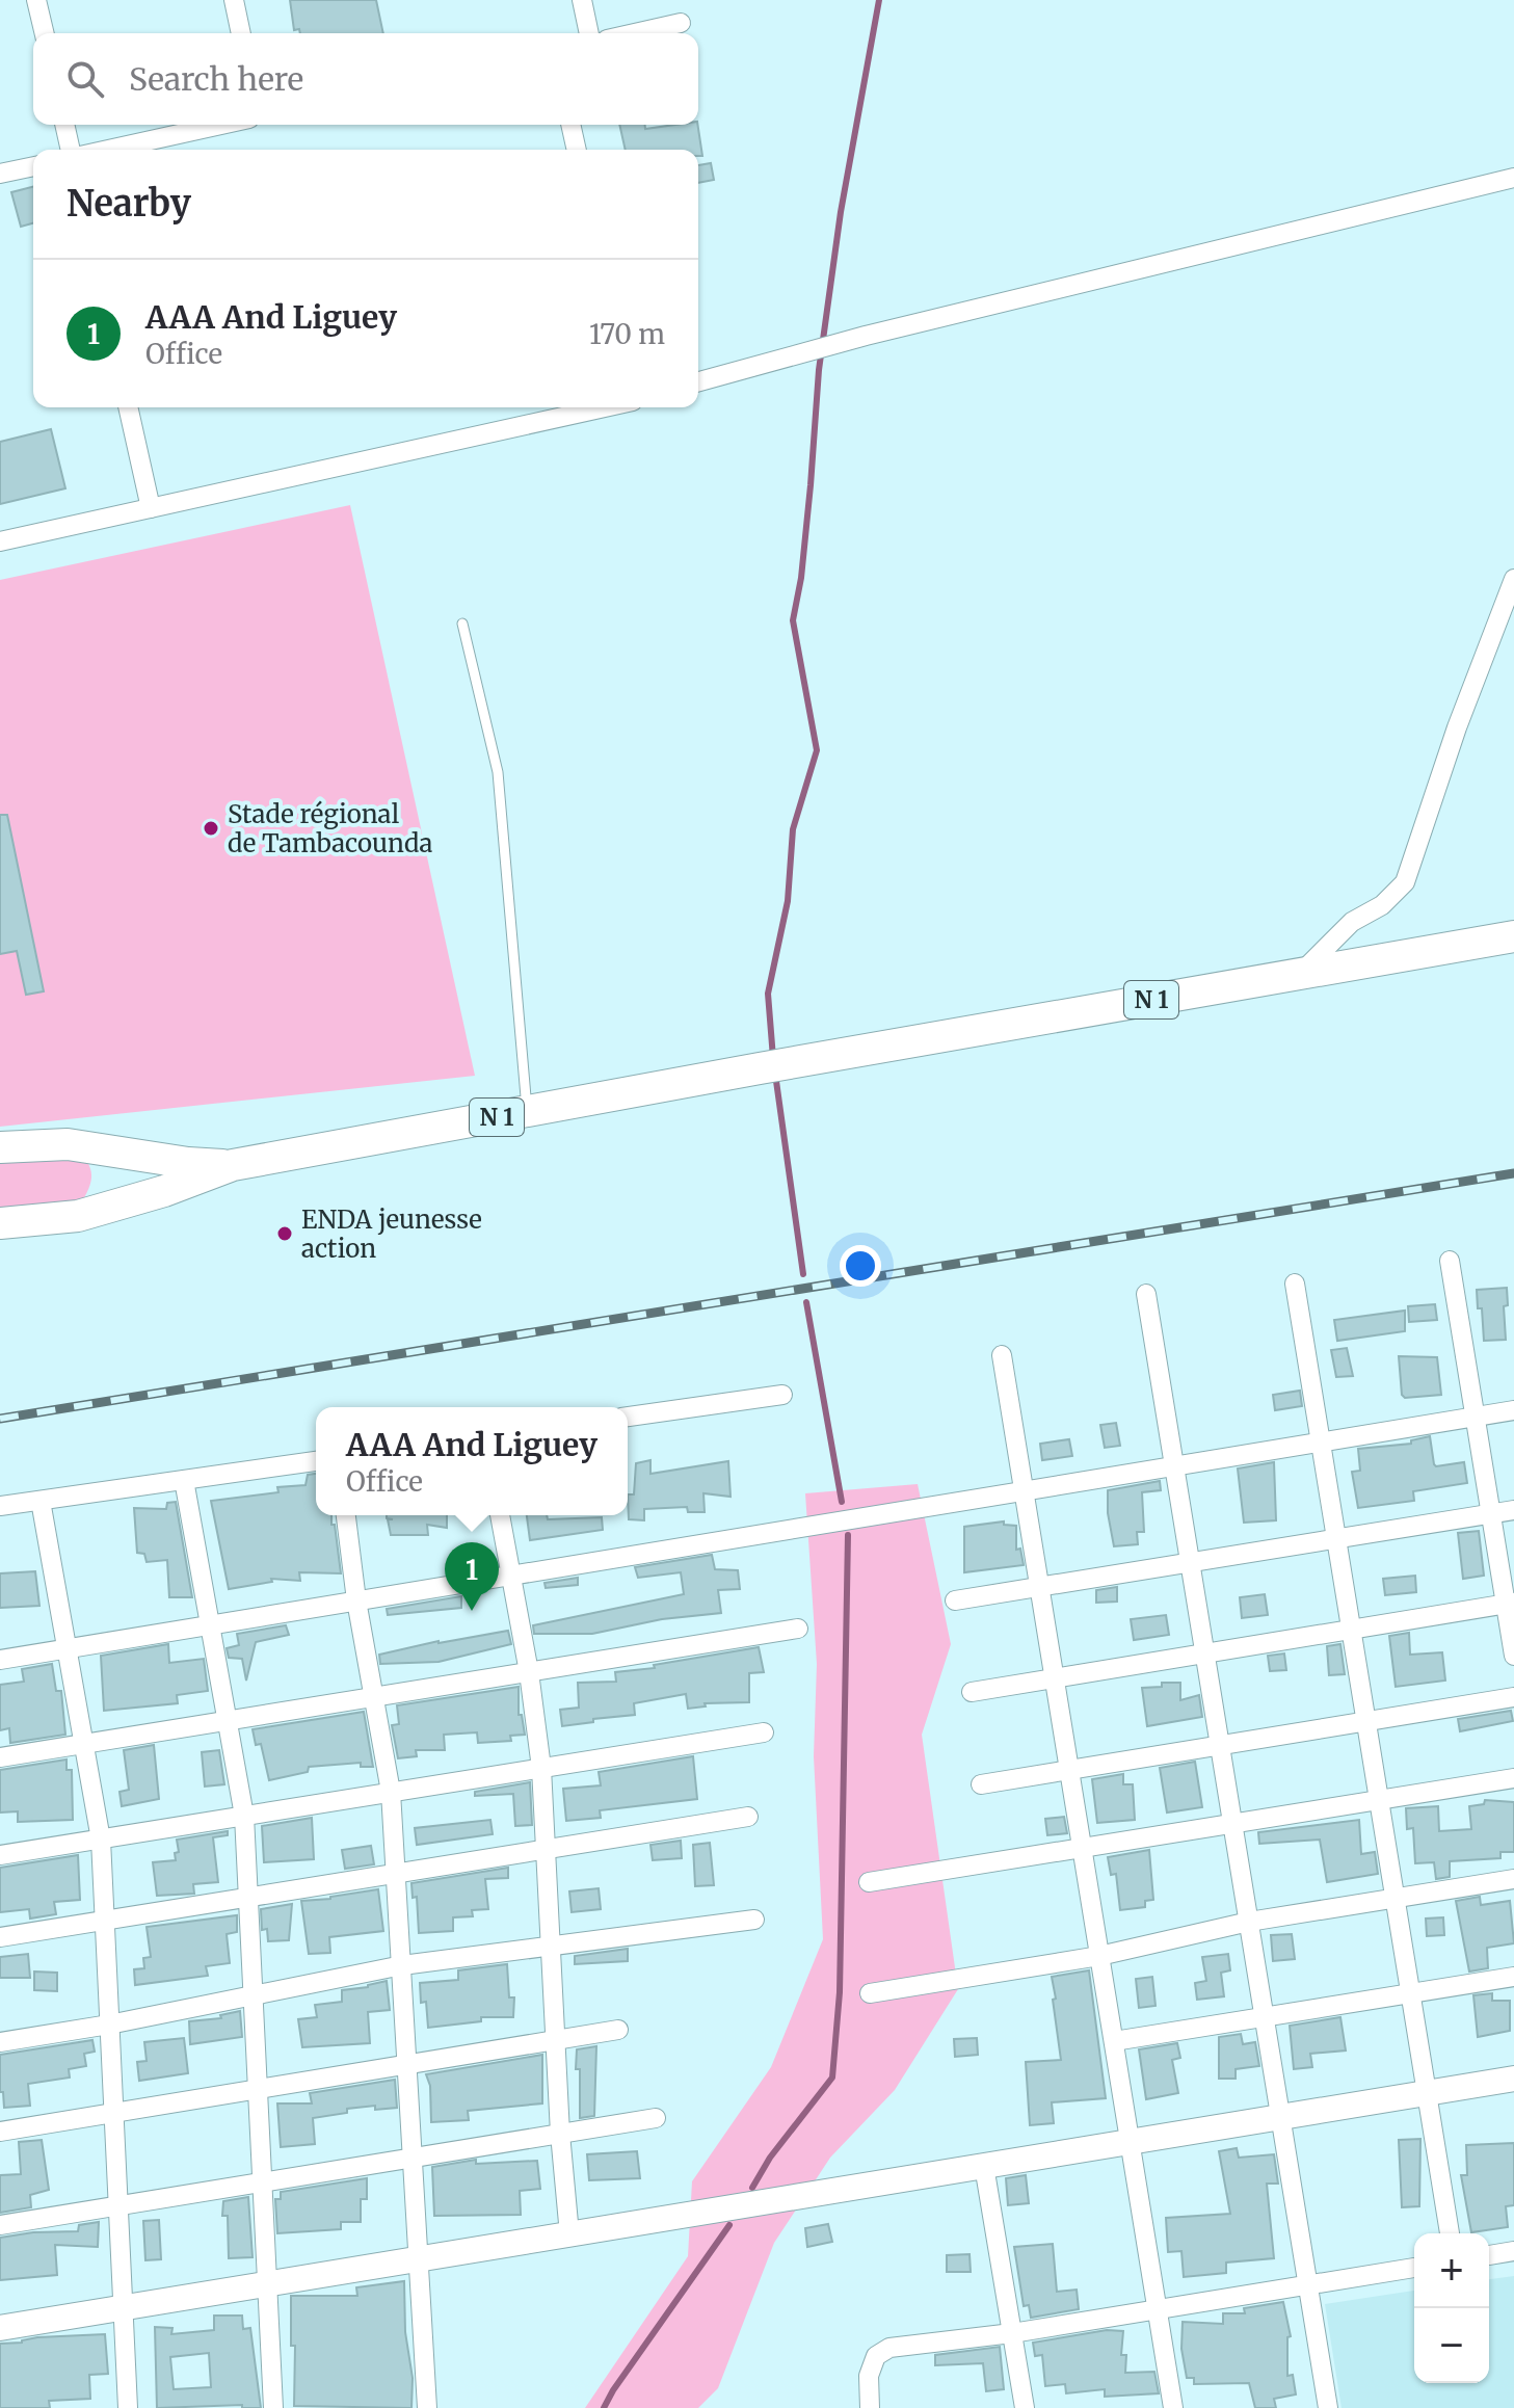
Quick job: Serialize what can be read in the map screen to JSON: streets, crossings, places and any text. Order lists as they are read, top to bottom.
{
  "streets": {
    "highway": ["N 1"]
  },
  "places": ["Stade régional de Tambacounda", "ENDA jeunesse action"],
  "page": {
    "search": "Search here",
    "heading": "Nearby",
    "list": [
      {
        "mark": "1",
        "name": "AAA And Liguey",
        "note": "Office",
        "value": "170 m"
      }
    ],
    "popup": ["AAA And Liguey", "Office"],
    "pins": "1",
    "map_buttons": ["+", "−"]
  }
}
